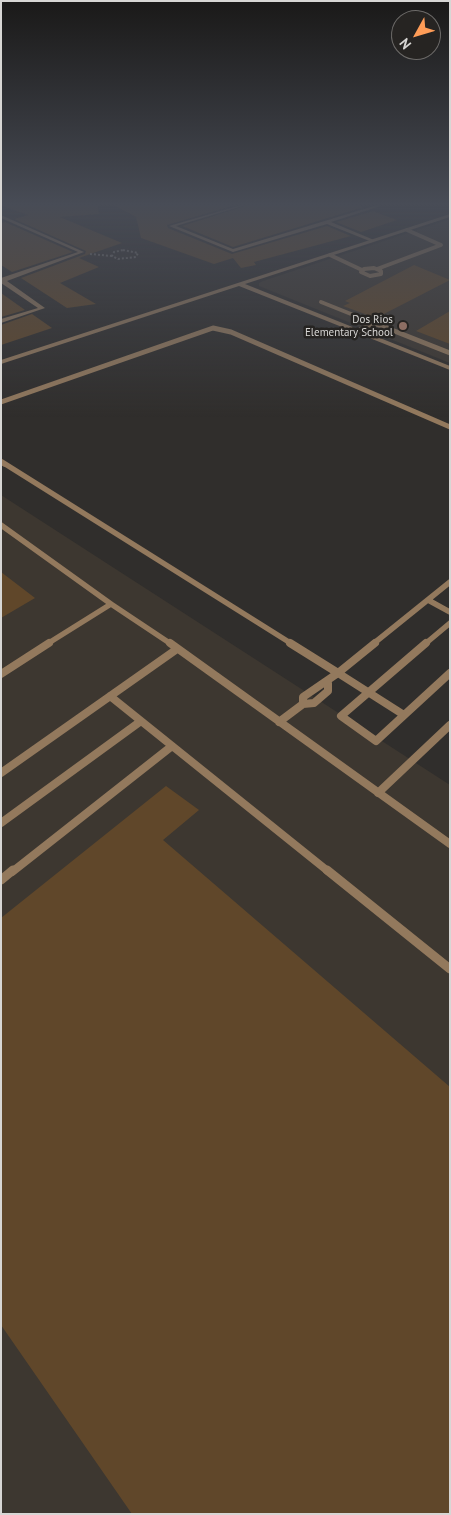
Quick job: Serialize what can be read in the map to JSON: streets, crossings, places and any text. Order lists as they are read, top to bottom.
{
  "places": ["Dos Rios Elementary School"],
  "north": "bottom left"
}
